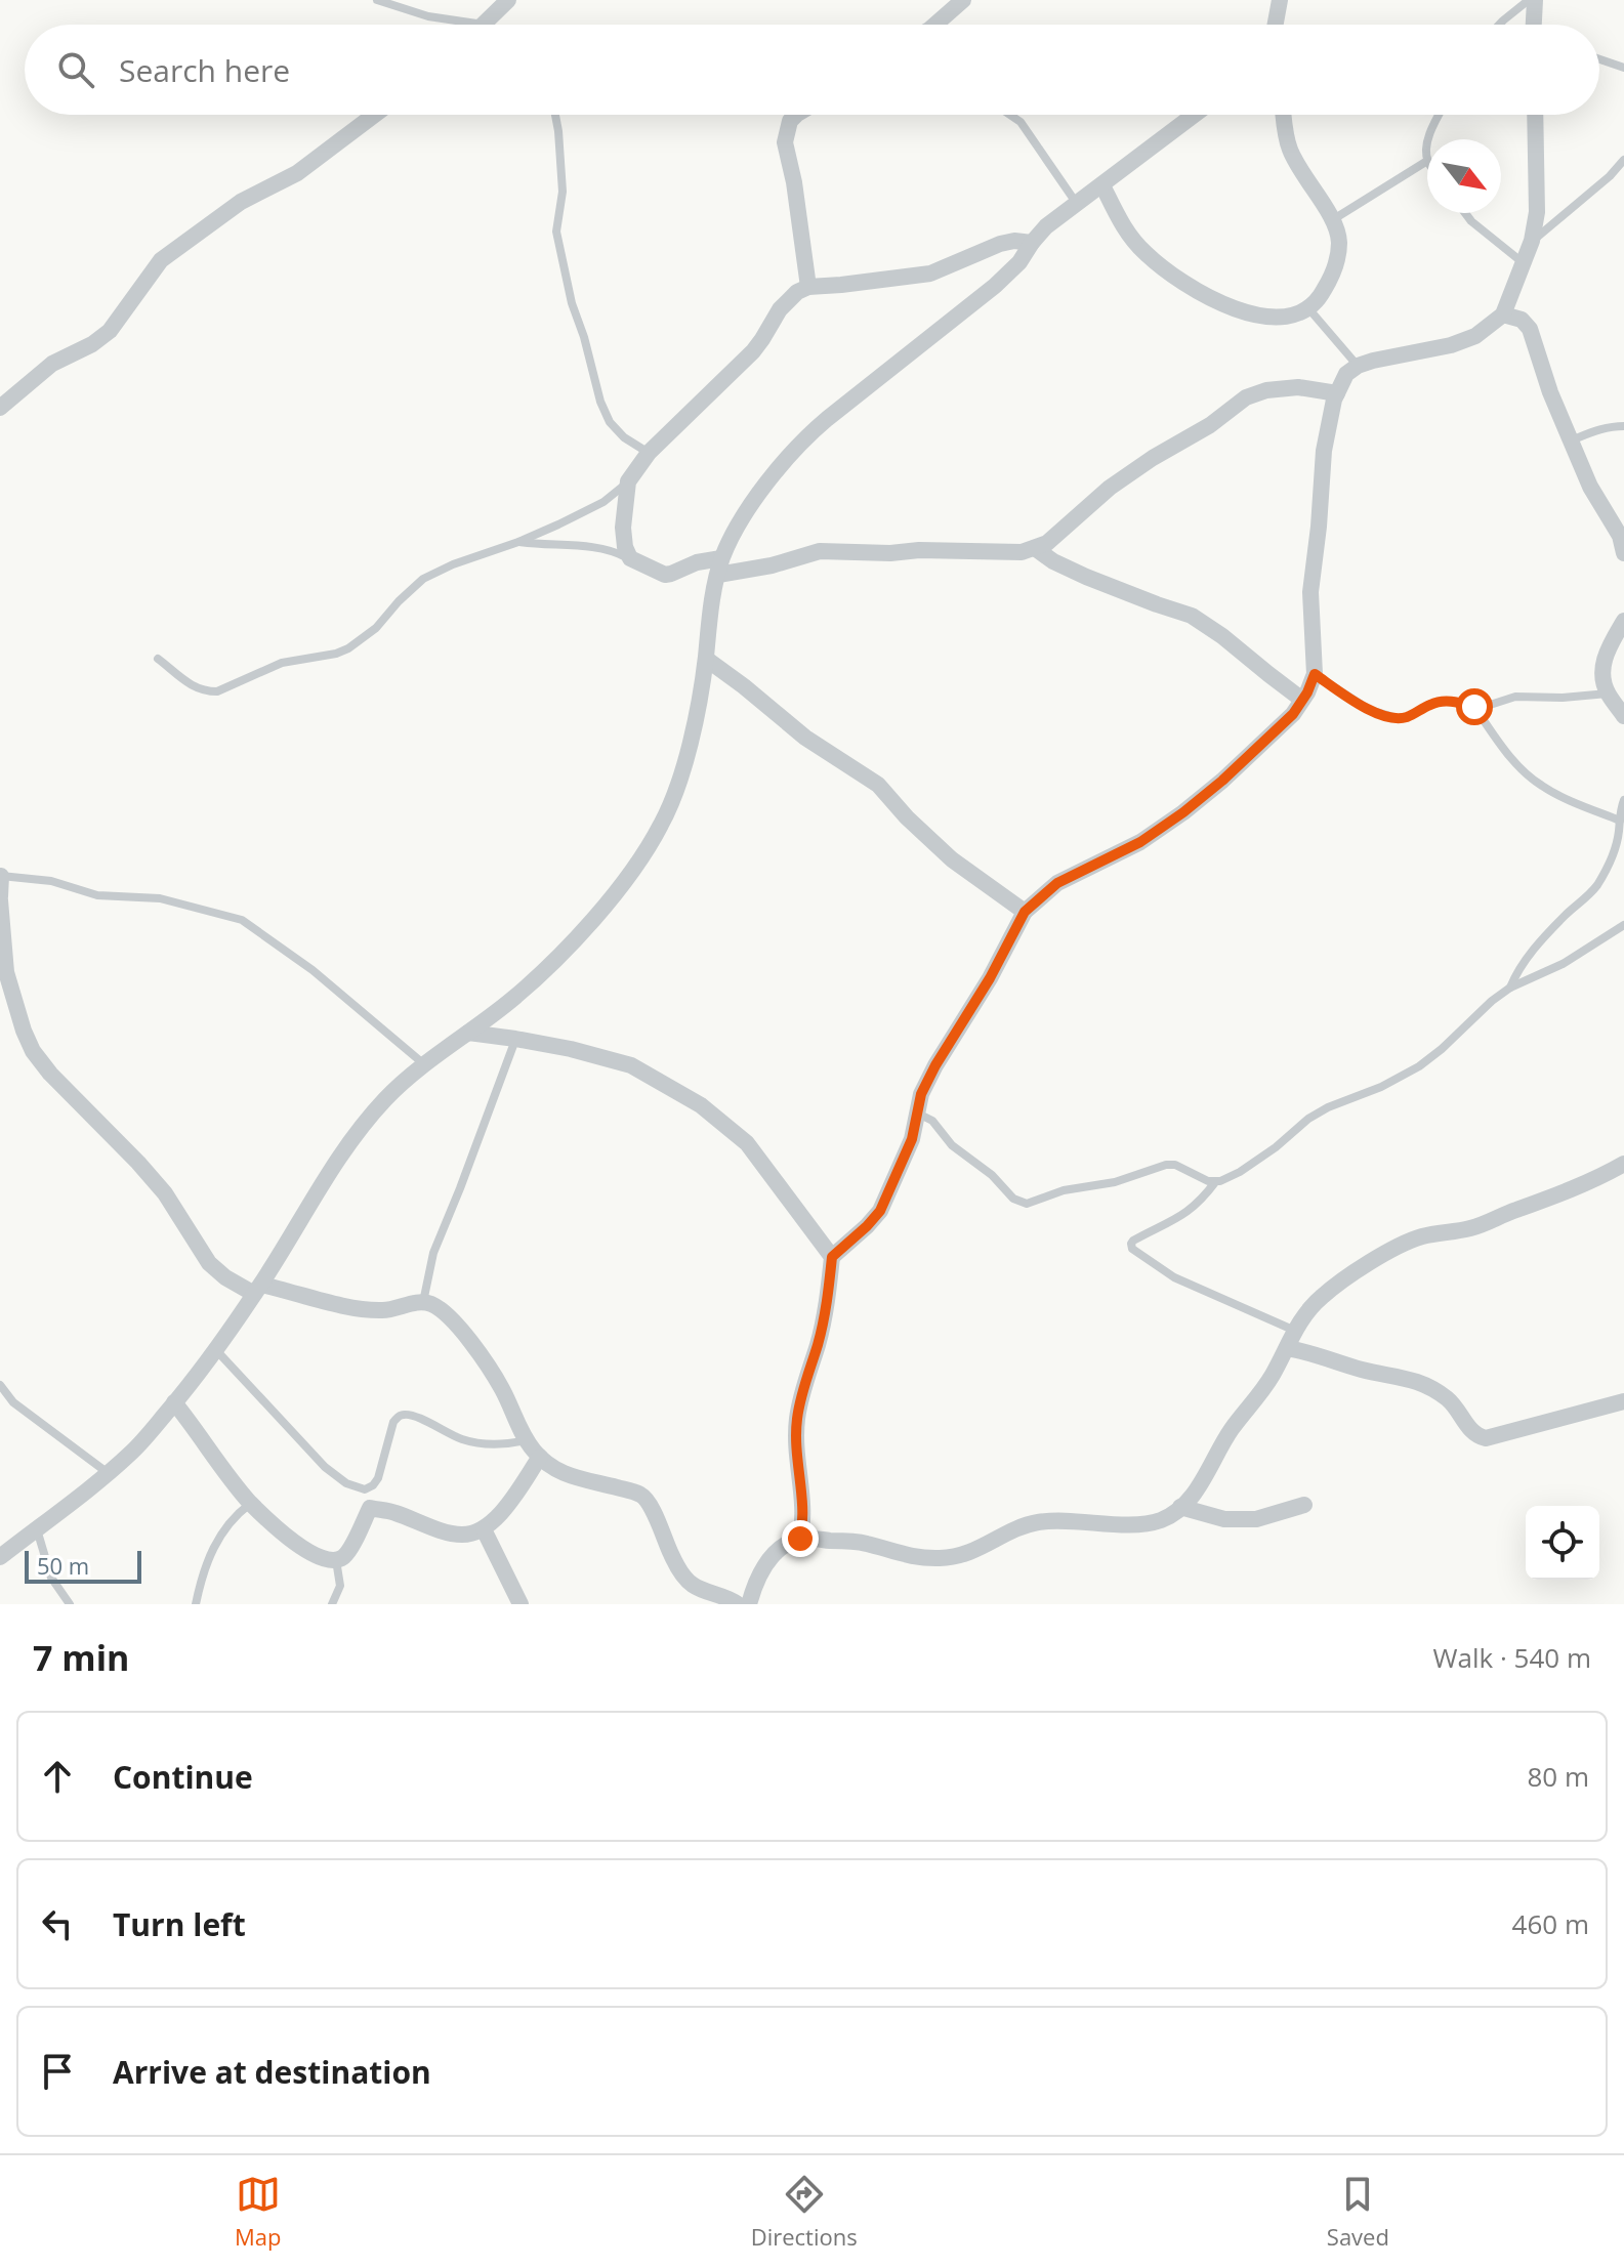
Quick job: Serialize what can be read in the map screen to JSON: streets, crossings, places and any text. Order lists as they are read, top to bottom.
{
  "scale_bar": "50 m",
  "north": "bottom right",
  "page": {
    "search": "Search here",
    "scale": "50 m",
    "heading": ["7 min", "Walk · 540 m"],
    "list": [
      ["Continue", "80 m"],
      ["Turn left", "460 m"],
      "Arrive at destination"
    ],
    "nav": ["Map", "Directions", "Saved"]
  }
}
